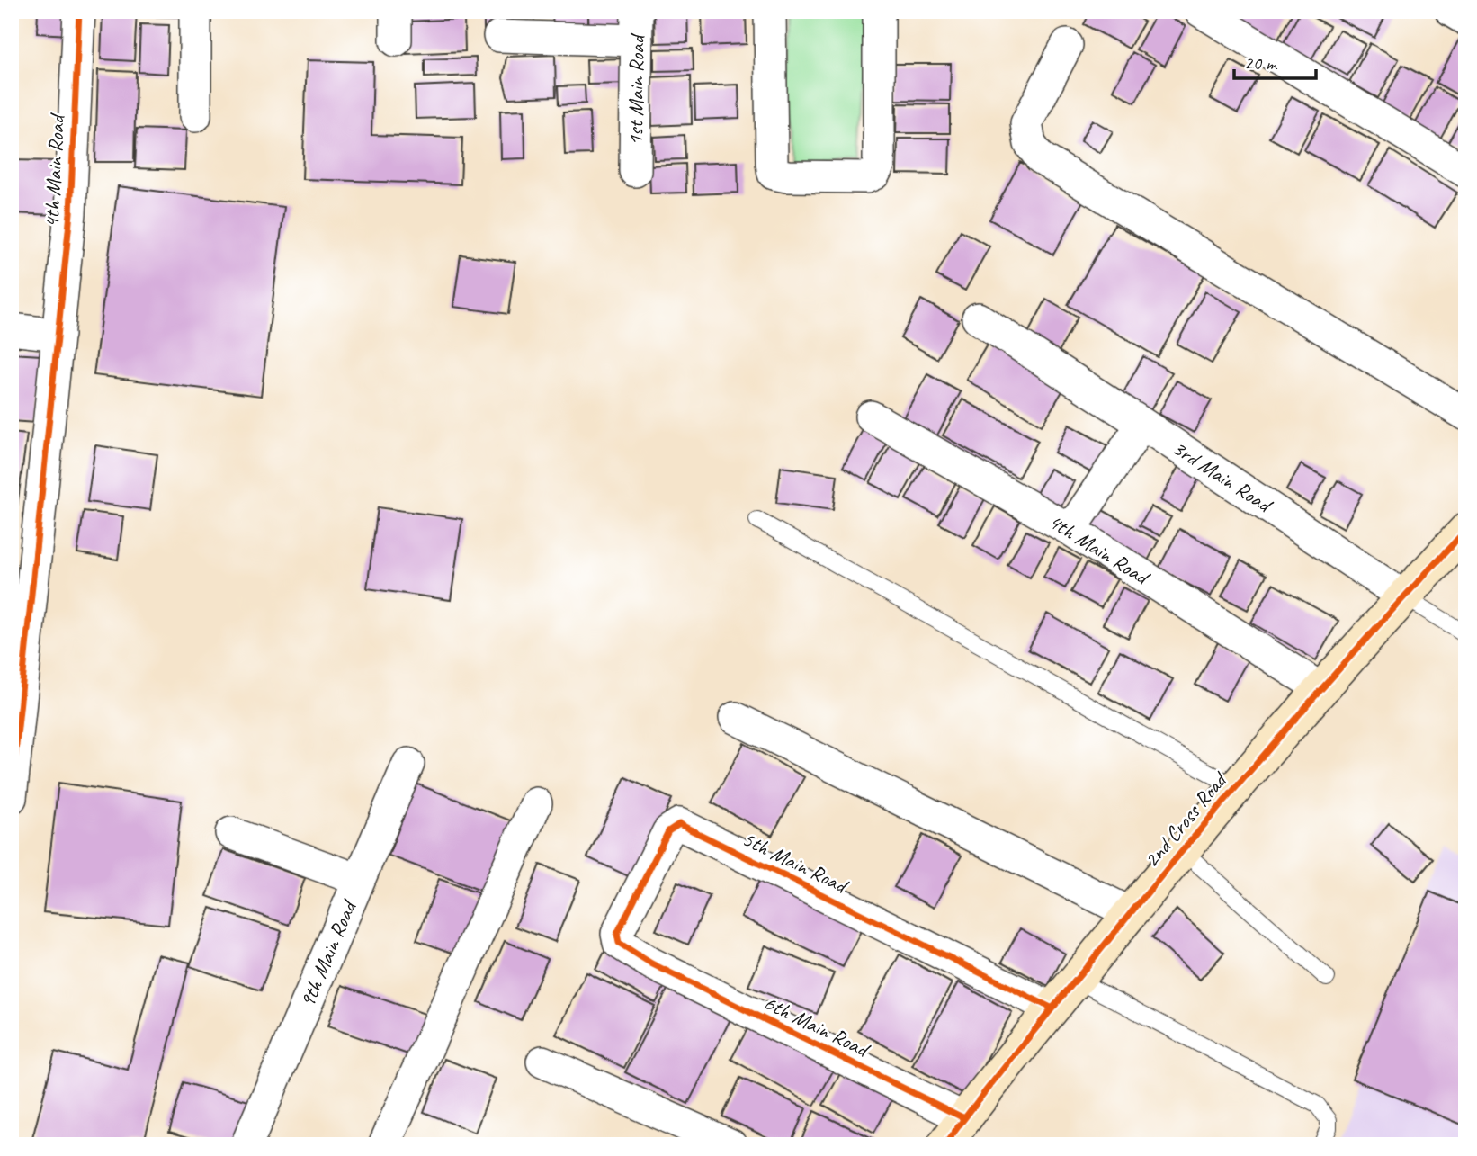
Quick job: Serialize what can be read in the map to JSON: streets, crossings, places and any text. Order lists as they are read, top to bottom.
{
  "streets": {
    "street": [
      "1st Main Road",
      "4th Main Road",
      "3rd Main Road",
      "2nd Cross Road",
      "5th Main Road",
      "9th Main Road",
      "6th Main Road"
    ]
  },
  "crossings": [
    ["4th Main Road", "2nd Cross Road"],
    ["3rd Main Road", "2nd Cross Road"],
    ["2nd Cross Road", "5th Main Road"],
    ["2nd Cross Road", "6th Main Road"],
    ["5th Main Road", "6th Main Road"]
  ],
  "scale_bar": "20 m"
}
